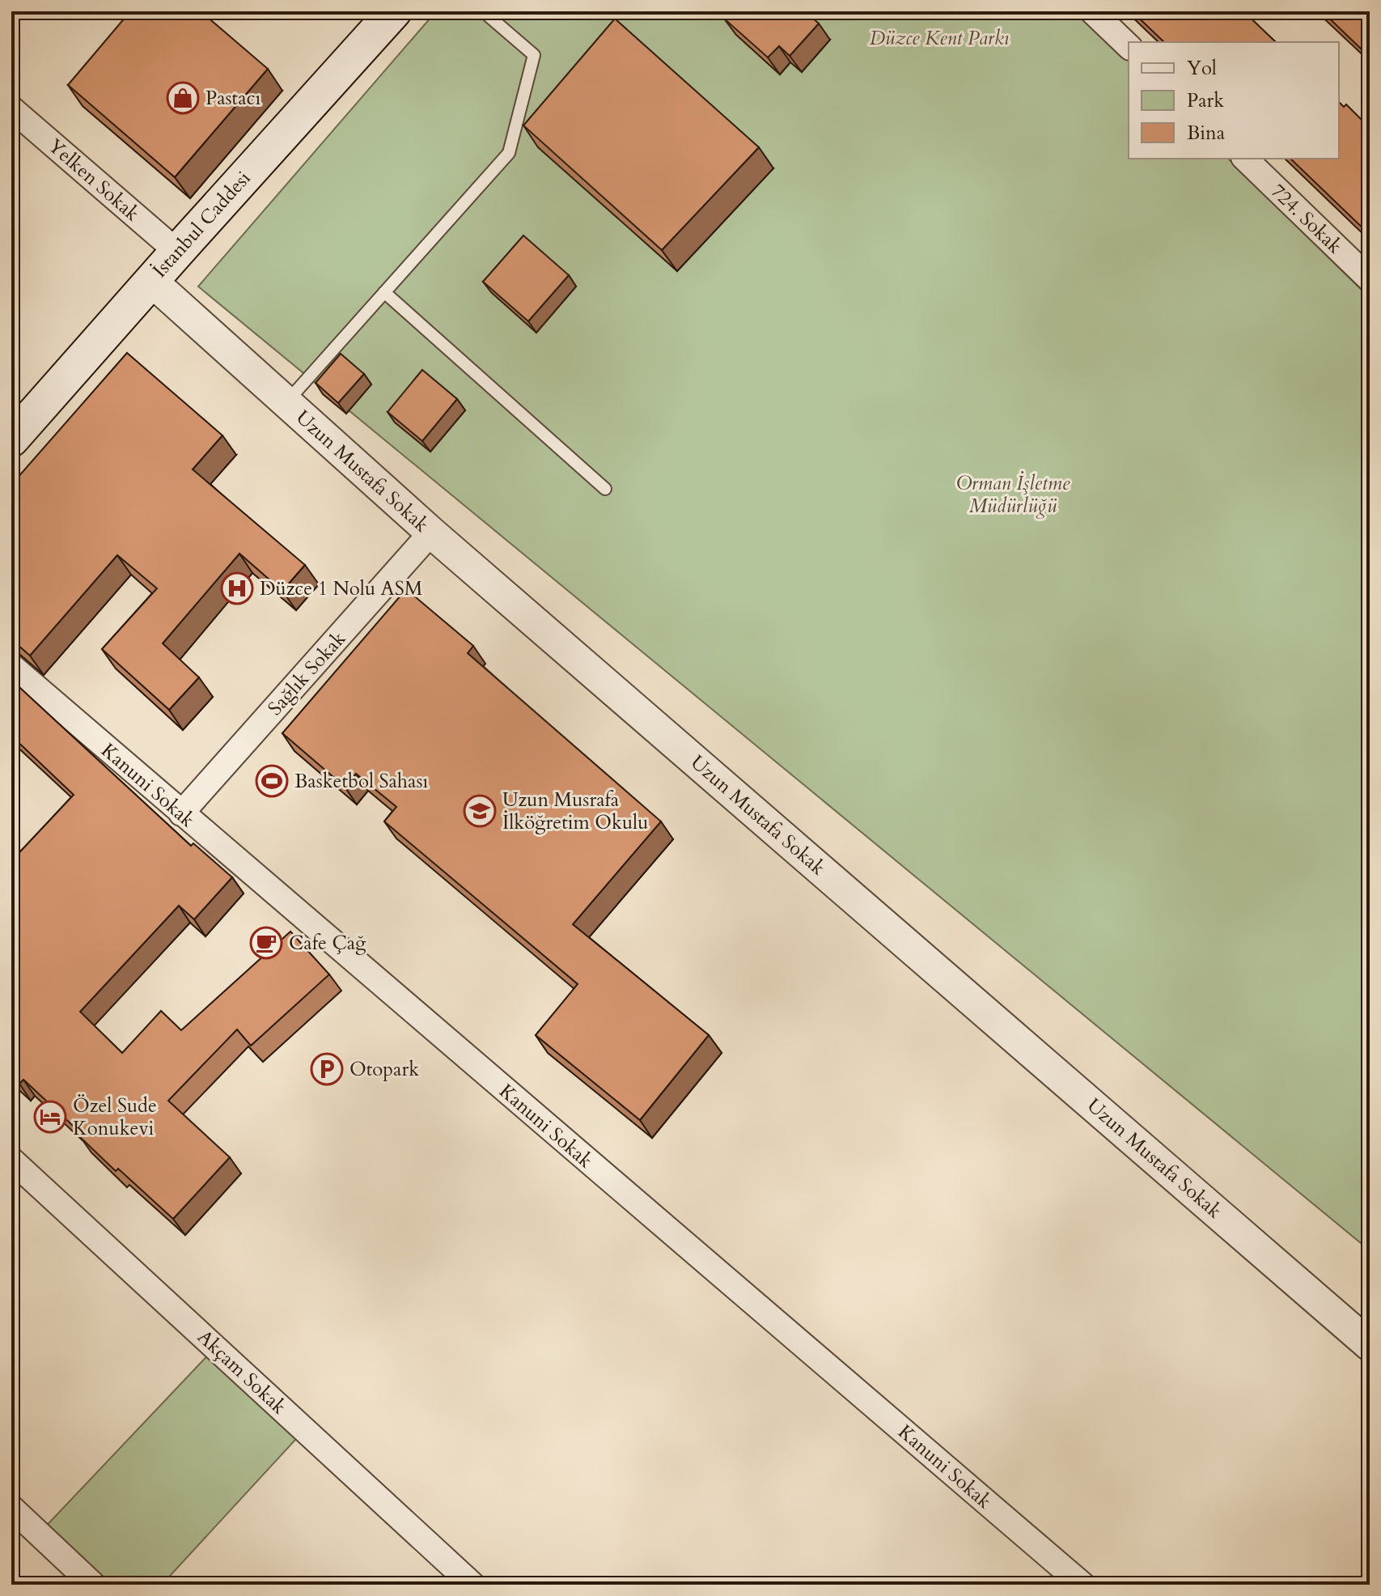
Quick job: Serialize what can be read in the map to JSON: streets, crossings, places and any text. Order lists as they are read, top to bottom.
{
  "streets": {
    "main road": ["İstanbul Caddesi"],
    "street": [
      "Yelken Sokak",
      "724. Sokak",
      "Uzun Mustafa Sokak",
      "Sağlık Sokak",
      "Kanuni Sokak",
      "Akçam Sokak"
    ]
  },
  "crossings": [
    ["Yelken Sokak", "İstanbul Caddesi"],
    ["İstanbul Caddesi", "Uzun Mustafa Sokak"],
    ["Uzun Mustafa Sokak", "Sağlık Sokak"],
    ["Sağlık Sokak", "Kanuni Sokak"]
  ],
  "parks": ["Düzce Kent Parkı", "Orman İşletme Müdürlüğü"],
  "places": {
    "shop": ["Pastacı"],
    "hospital": ["Düzce 1 Nolu ASM"],
    "sports": ["Basketbol Sahası"],
    "school or university": ["Uzun Musrafa İlköğretim Okulu"],
    "cafe": ["Cafe Çağ"],
    "parking": ["Otopark"],
    "hotel": ["Özel Sude Konukevi"]
  },
  "legend": ["Yol", "Park", "Bina"]
}
